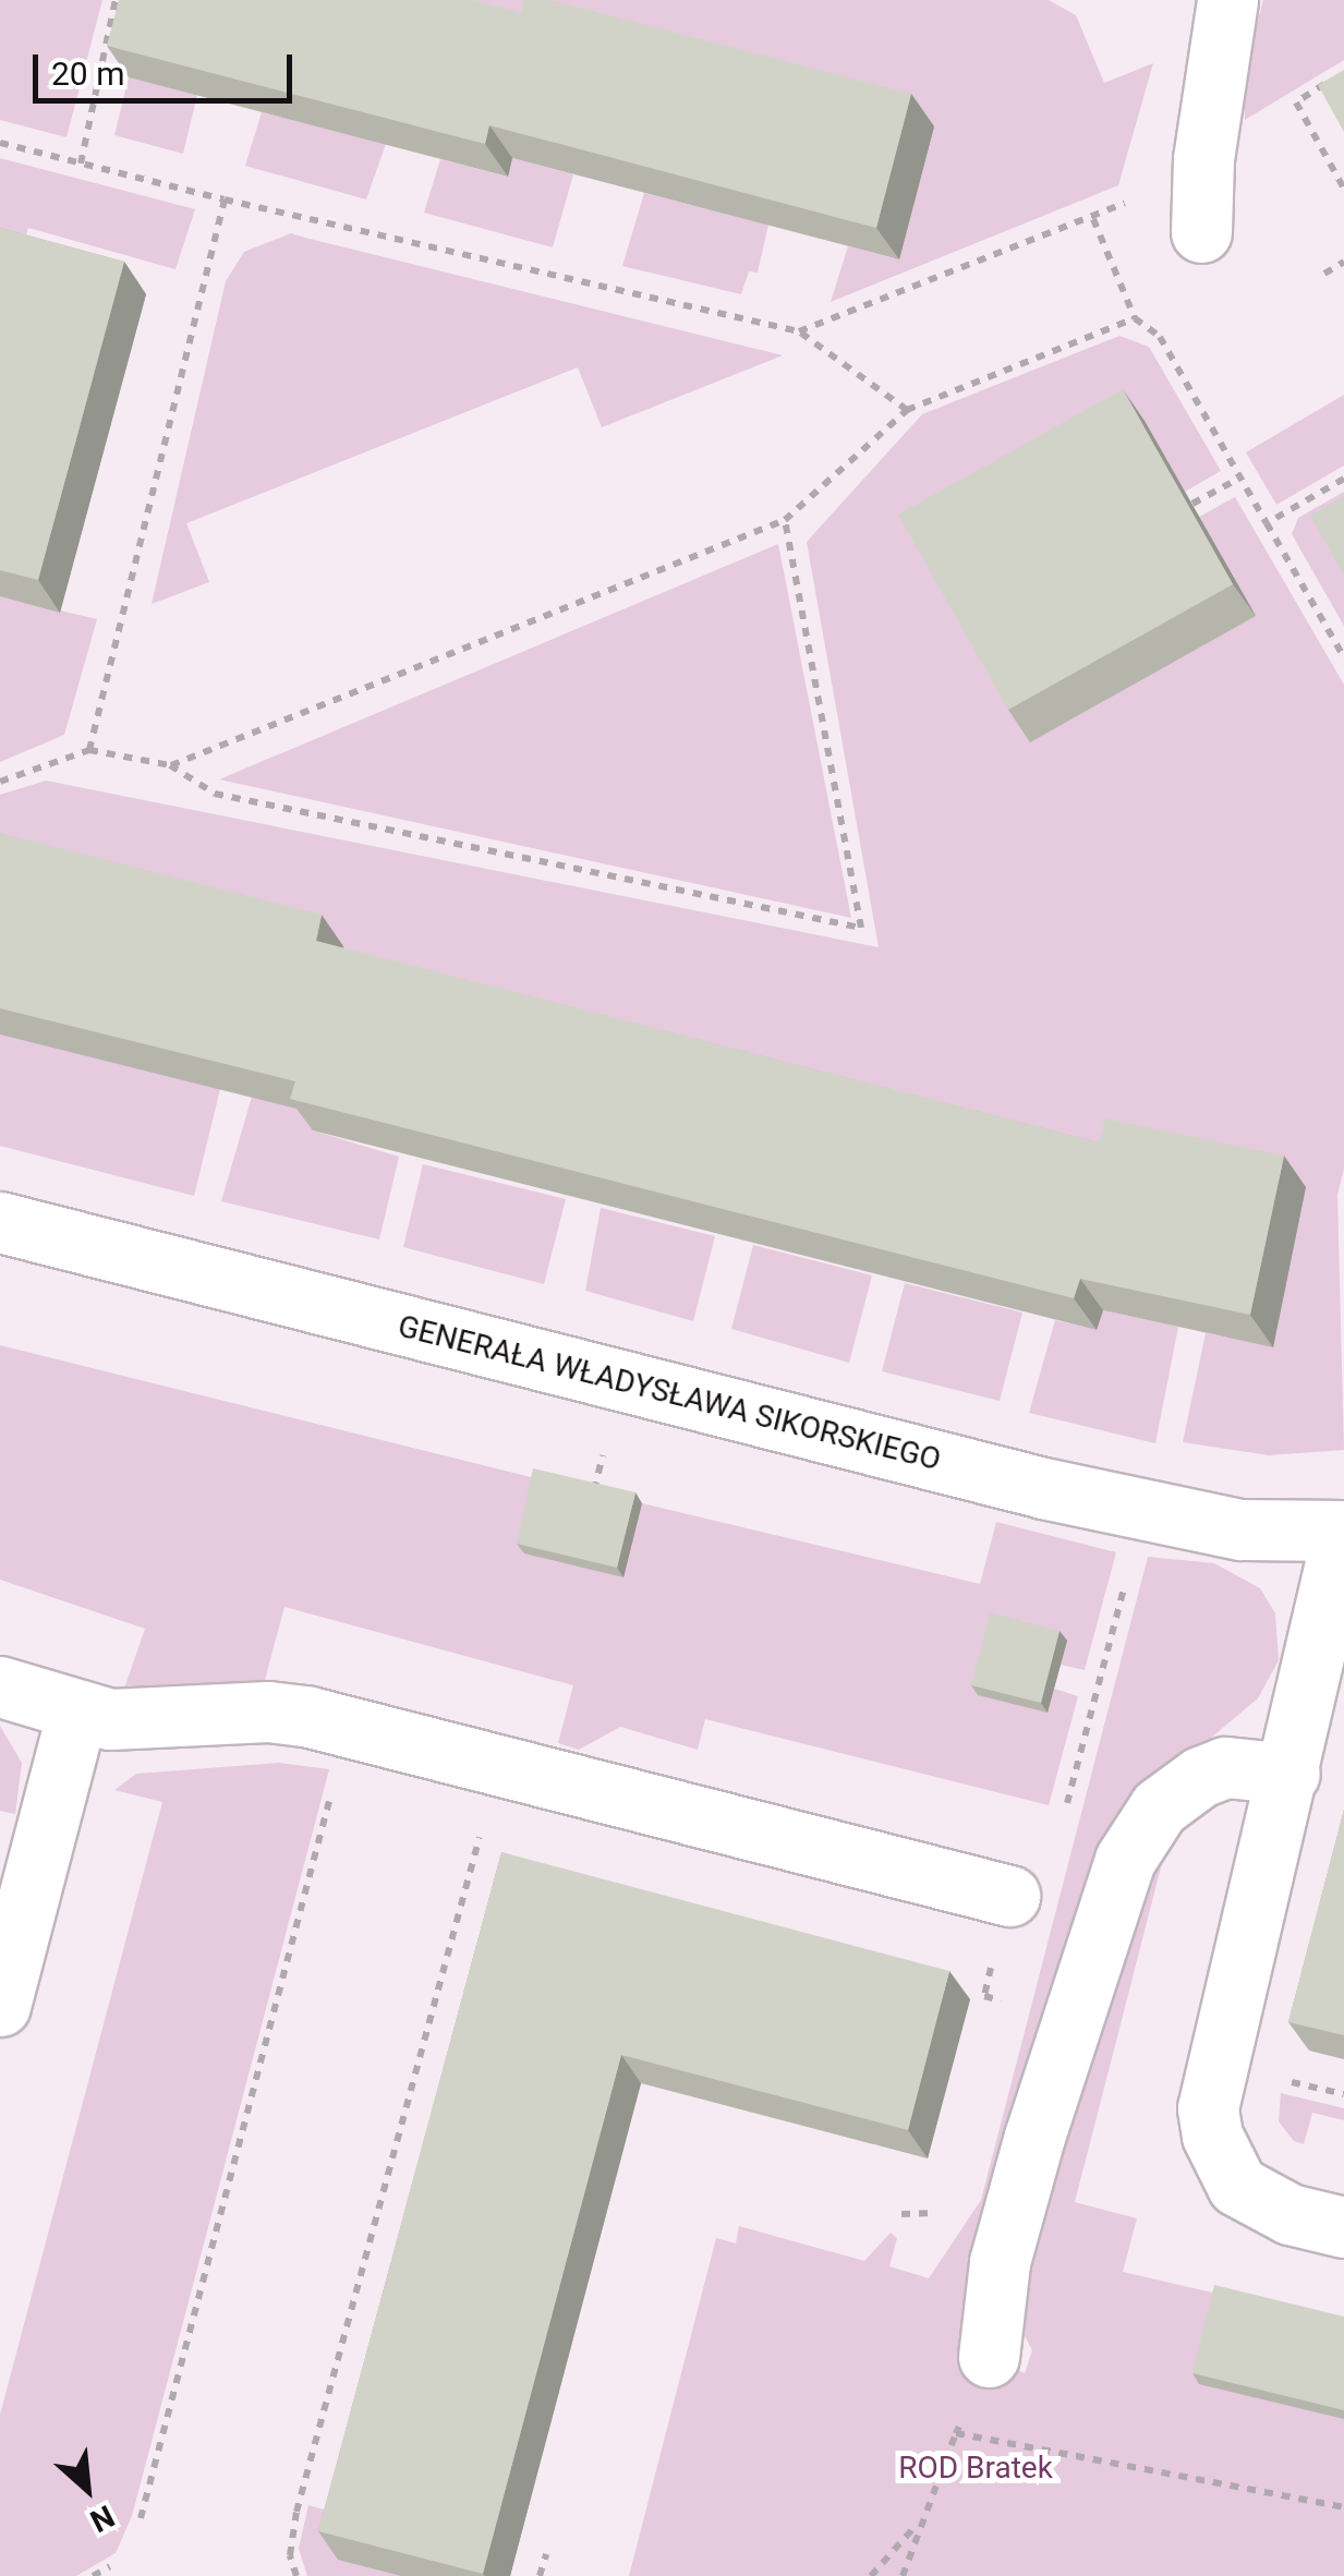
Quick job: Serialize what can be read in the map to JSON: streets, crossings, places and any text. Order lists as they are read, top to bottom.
{
  "streets": {
    "street": ["GENERAŁA WŁADYSŁAWA SIKORSKIEGO"]
  },
  "parks": ["ROD Bratek"],
  "scale_bar": "20 m",
  "north": "bottom right"
}
